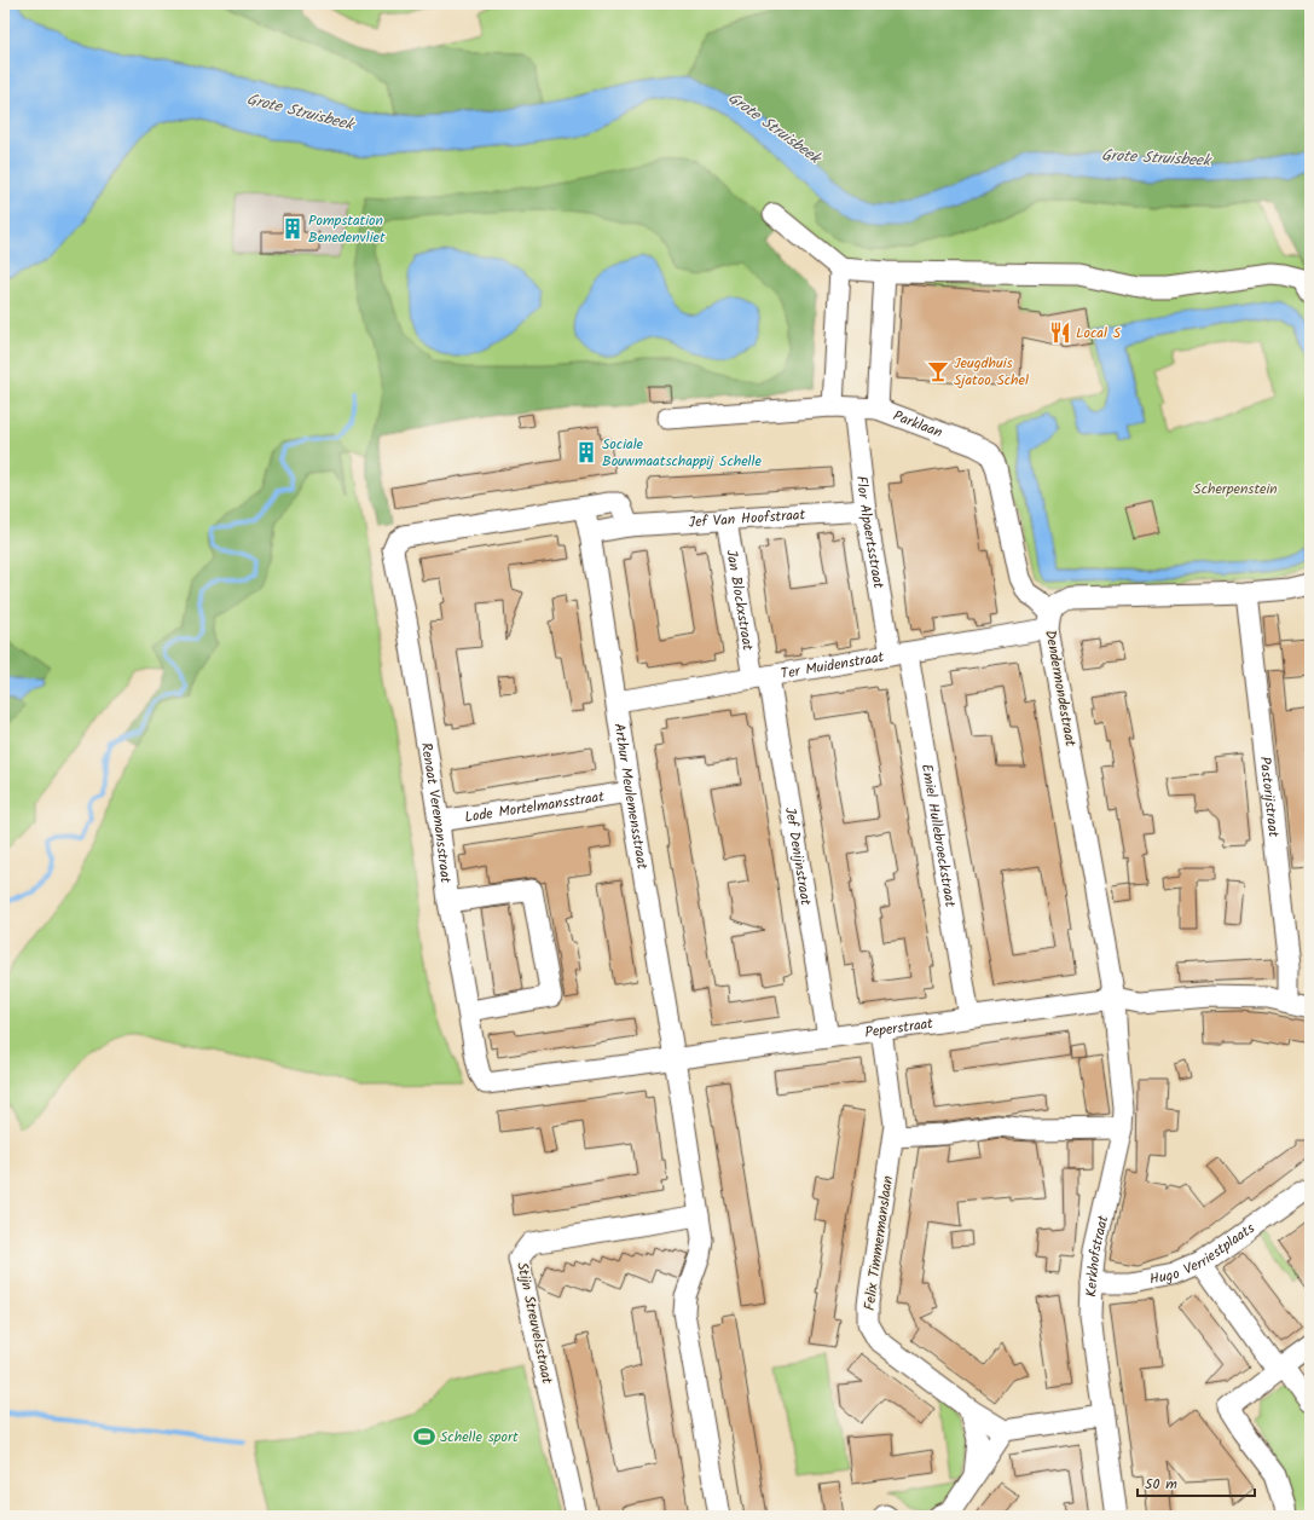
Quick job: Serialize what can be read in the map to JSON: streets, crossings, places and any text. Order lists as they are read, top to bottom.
{
  "streets": {
    "street": [
      "Parklaan",
      "Jef Van Hoofstraat",
      "Flor Alpaertsstraat",
      "Jan Blockxstraat",
      "Ter Muidenstraat",
      "Dendermondestraat",
      "Arthur Meulemensstraat",
      "Pastorijstraat",
      "Lode Mortelmansstraat",
      "Renaat Veremansstraat",
      "Emiel Hullebroeckstraat",
      "Jef Denijnstraat",
      "Peperstraat",
      "Felix Timmermanslaan",
      "Hugo Verriestplaats",
      "Kerkhofstraat",
      "Stijn Streuvelsstraat"
    ]
  },
  "crossings": [
    ["Parklaan", "Flor Alpaertsstraat"],
    ["Parklaan", "Ter Muidenstraat"],
    ["Parklaan", "Dendermondestraat"],
    ["Jef Van Hoofstraat", "Flor Alpaertsstraat"],
    ["Jef Van Hoofstraat", "Jan Blockxstraat"],
    ["Jef Van Hoofstraat", "Arthur Meulemensstraat"],
    ["Flor Alpaertsstraat", "Ter Muidenstraat"],
    ["Flor Alpaertsstraat", "Emiel Hullebroeckstraat"],
    ["Jan Blockxstraat", "Ter Muidenstraat"],
    ["Jan Blockxstraat", "Jef Denijnstraat"],
    ["Ter Muidenstraat", "Dendermondestraat"],
    ["Ter Muidenstraat", "Arthur Meulemensstraat"],
    ["Ter Muidenstraat", "Emiel Hullebroeckstraat"],
    ["Ter Muidenstraat", "Jef Denijnstraat"],
    ["Dendermondestraat", "Pastorijstraat"],
    ["Dendermondestraat", "Peperstraat"],
    ["Dendermondestraat", "Kerkhofstraat"],
    ["Arthur Meulemensstraat", "Lode Mortelmansstraat"],
    ["Arthur Meulemensstraat", "Peperstraat"],
    ["Pastorijstraat", "Peperstraat"],
    ["Lode Mortelmansstraat", "Renaat Veremansstraat"],
    ["Renaat Veremansstraat", "Peperstraat"],
    ["Emiel Hullebroeckstraat", "Peperstraat"],
    ["Jef Denijnstraat", "Peperstraat"],
    ["Peperstraat", "Felix Timmermanslaan"],
    ["Peperstraat", "Kerkhofstraat"],
    ["Hugo Verriestplaats", "Kerkhofstraat"]
  ],
  "water": ["Grote Struisbeek"],
  "parks": ["Scherpenstein"],
  "places": {
    "building": ["Pompstation Benedenvliet", "Sociale Bouwmaatschappij Schelle"],
    "restaurant": ["Local S"],
    "bar": ["Jeugdhuis Sjatoo Schel"],
    "sports": ["Schelle sport"]
  },
  "scale_bar": "50 m"
}
